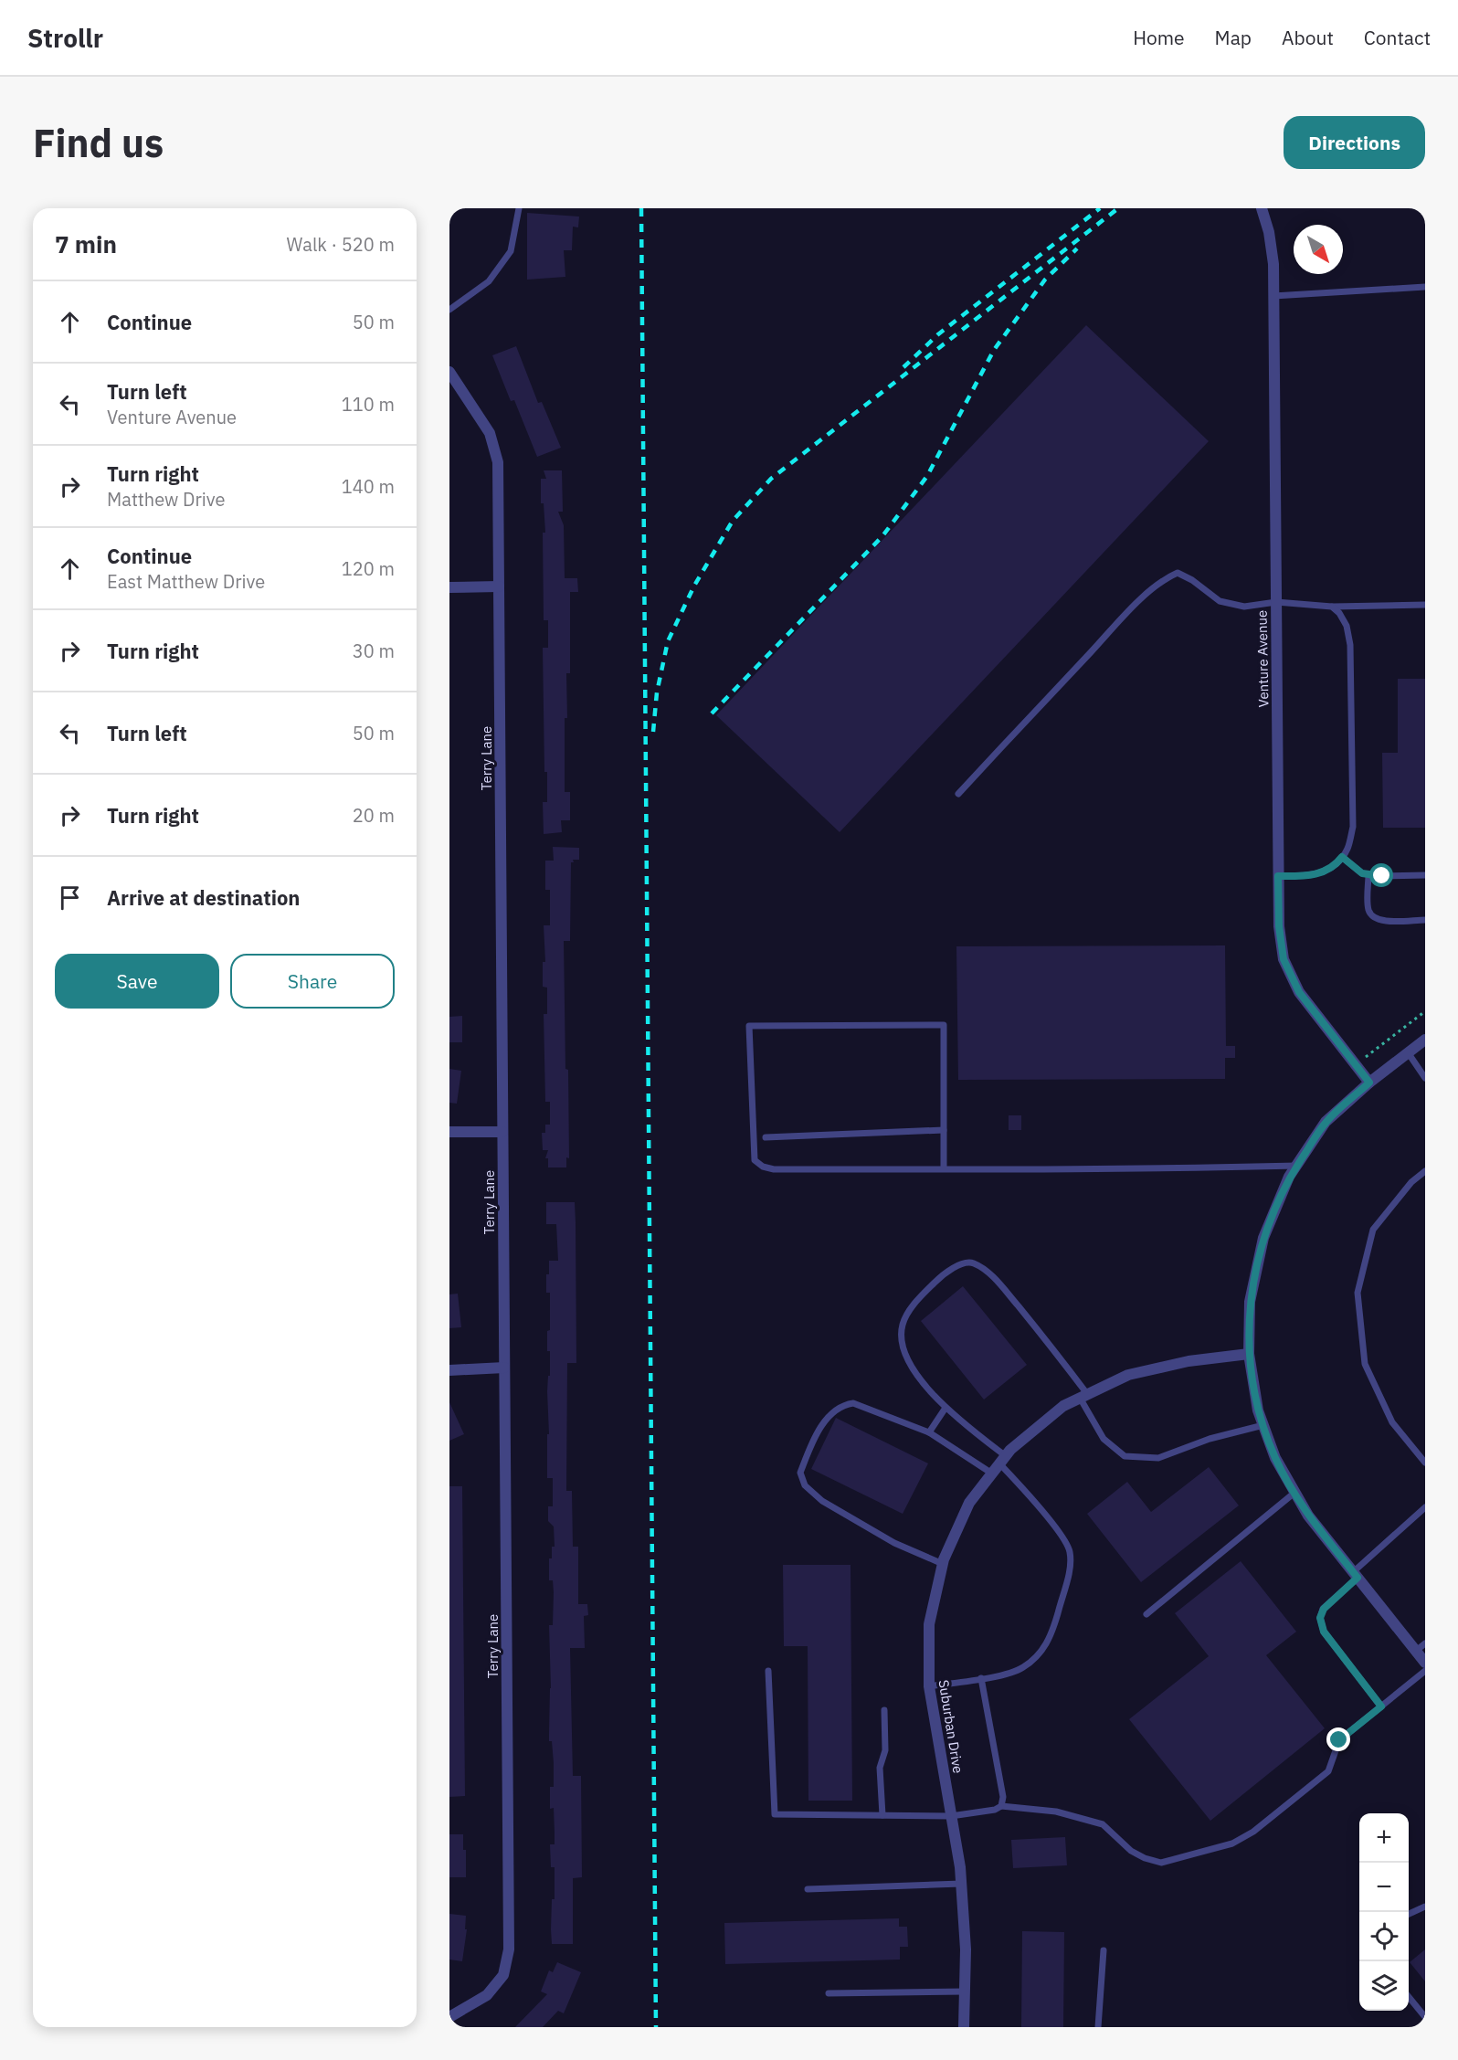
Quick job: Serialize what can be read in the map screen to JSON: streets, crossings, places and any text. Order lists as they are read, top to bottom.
{
  "streets": {
    "street": ["Venture Avenue", "Terry Lane", "Suburban Drive"]
  },
  "north": "bottom right",
  "page": {
    "header": "Strollr",
    "nav": [
      "Home",
      "Map",
      "About",
      "Contact"
    ],
    "buttons": [
      "Directions",
      ["Save", "Share"]
    ],
    "title": "Find us",
    "heading": ["7 min", "Walk · 520 m"],
    "list": [
      ["Continue", "50 m"],
      ["Turn left", "Venture Avenue", "110 m"],
      ["Turn right", "Matthew Drive", "140 m"],
      ["Continue", "East Matthew Drive", "120 m"],
      ["Turn right", "30 m"],
      ["Turn left", "50 m"],
      ["Turn right", "20 m"],
      "Arrive at destination"
    ],
    "map_buttons": ["+", "−"]
  }
}
